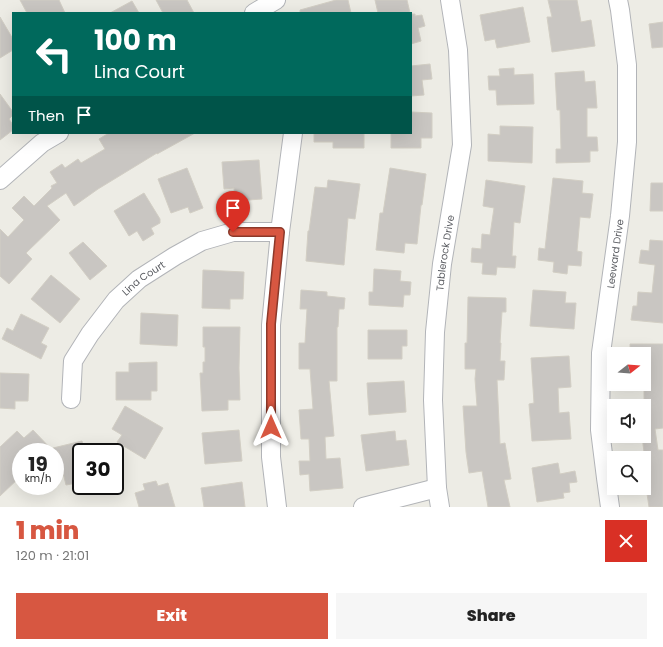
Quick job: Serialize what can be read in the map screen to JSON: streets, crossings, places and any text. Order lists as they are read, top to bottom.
{
  "streets": {
    "street": ["Tablerock Drive", "Leeward Drive", "Lina Court"]
  },
  "north": "right",
  "page": {
    "turn": ["100 m", "Lina Court"],
    "then": "Then",
    "speed": "19 km/h",
    "limit": "30",
    "heading": ["1 min", "120 m · 21:01"],
    "buttons": ["Exit", "Share"]
  }
}
